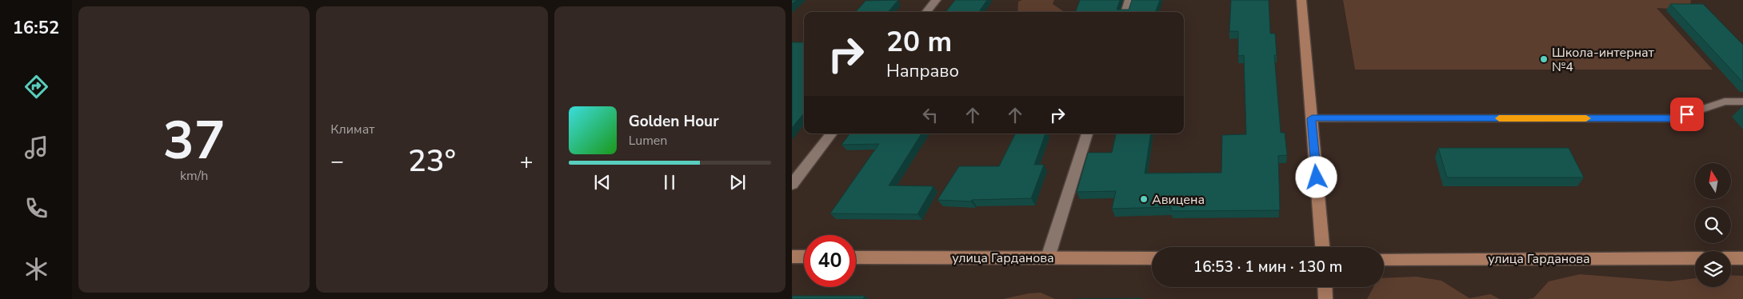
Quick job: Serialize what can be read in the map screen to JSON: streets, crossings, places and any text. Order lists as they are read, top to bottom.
{
  "streets": {
    "street": ["улица Гарданова"]
  },
  "places": ["Школа-интернат №4", "Авицена"],
  "north": "top",
  "page": {
    "tabs": "16:52",
    "tile": [
      ["37", "km/h"],
      "Климат"
    ],
    "turn": ["20 m", "Направо"],
    "song": ["Golden Hour", "Lumen"],
    "heat": ["−", "23°", "+"],
    "limit": "40",
    "trip": "16:53 · 1 мин · 130 m"
  }
}
